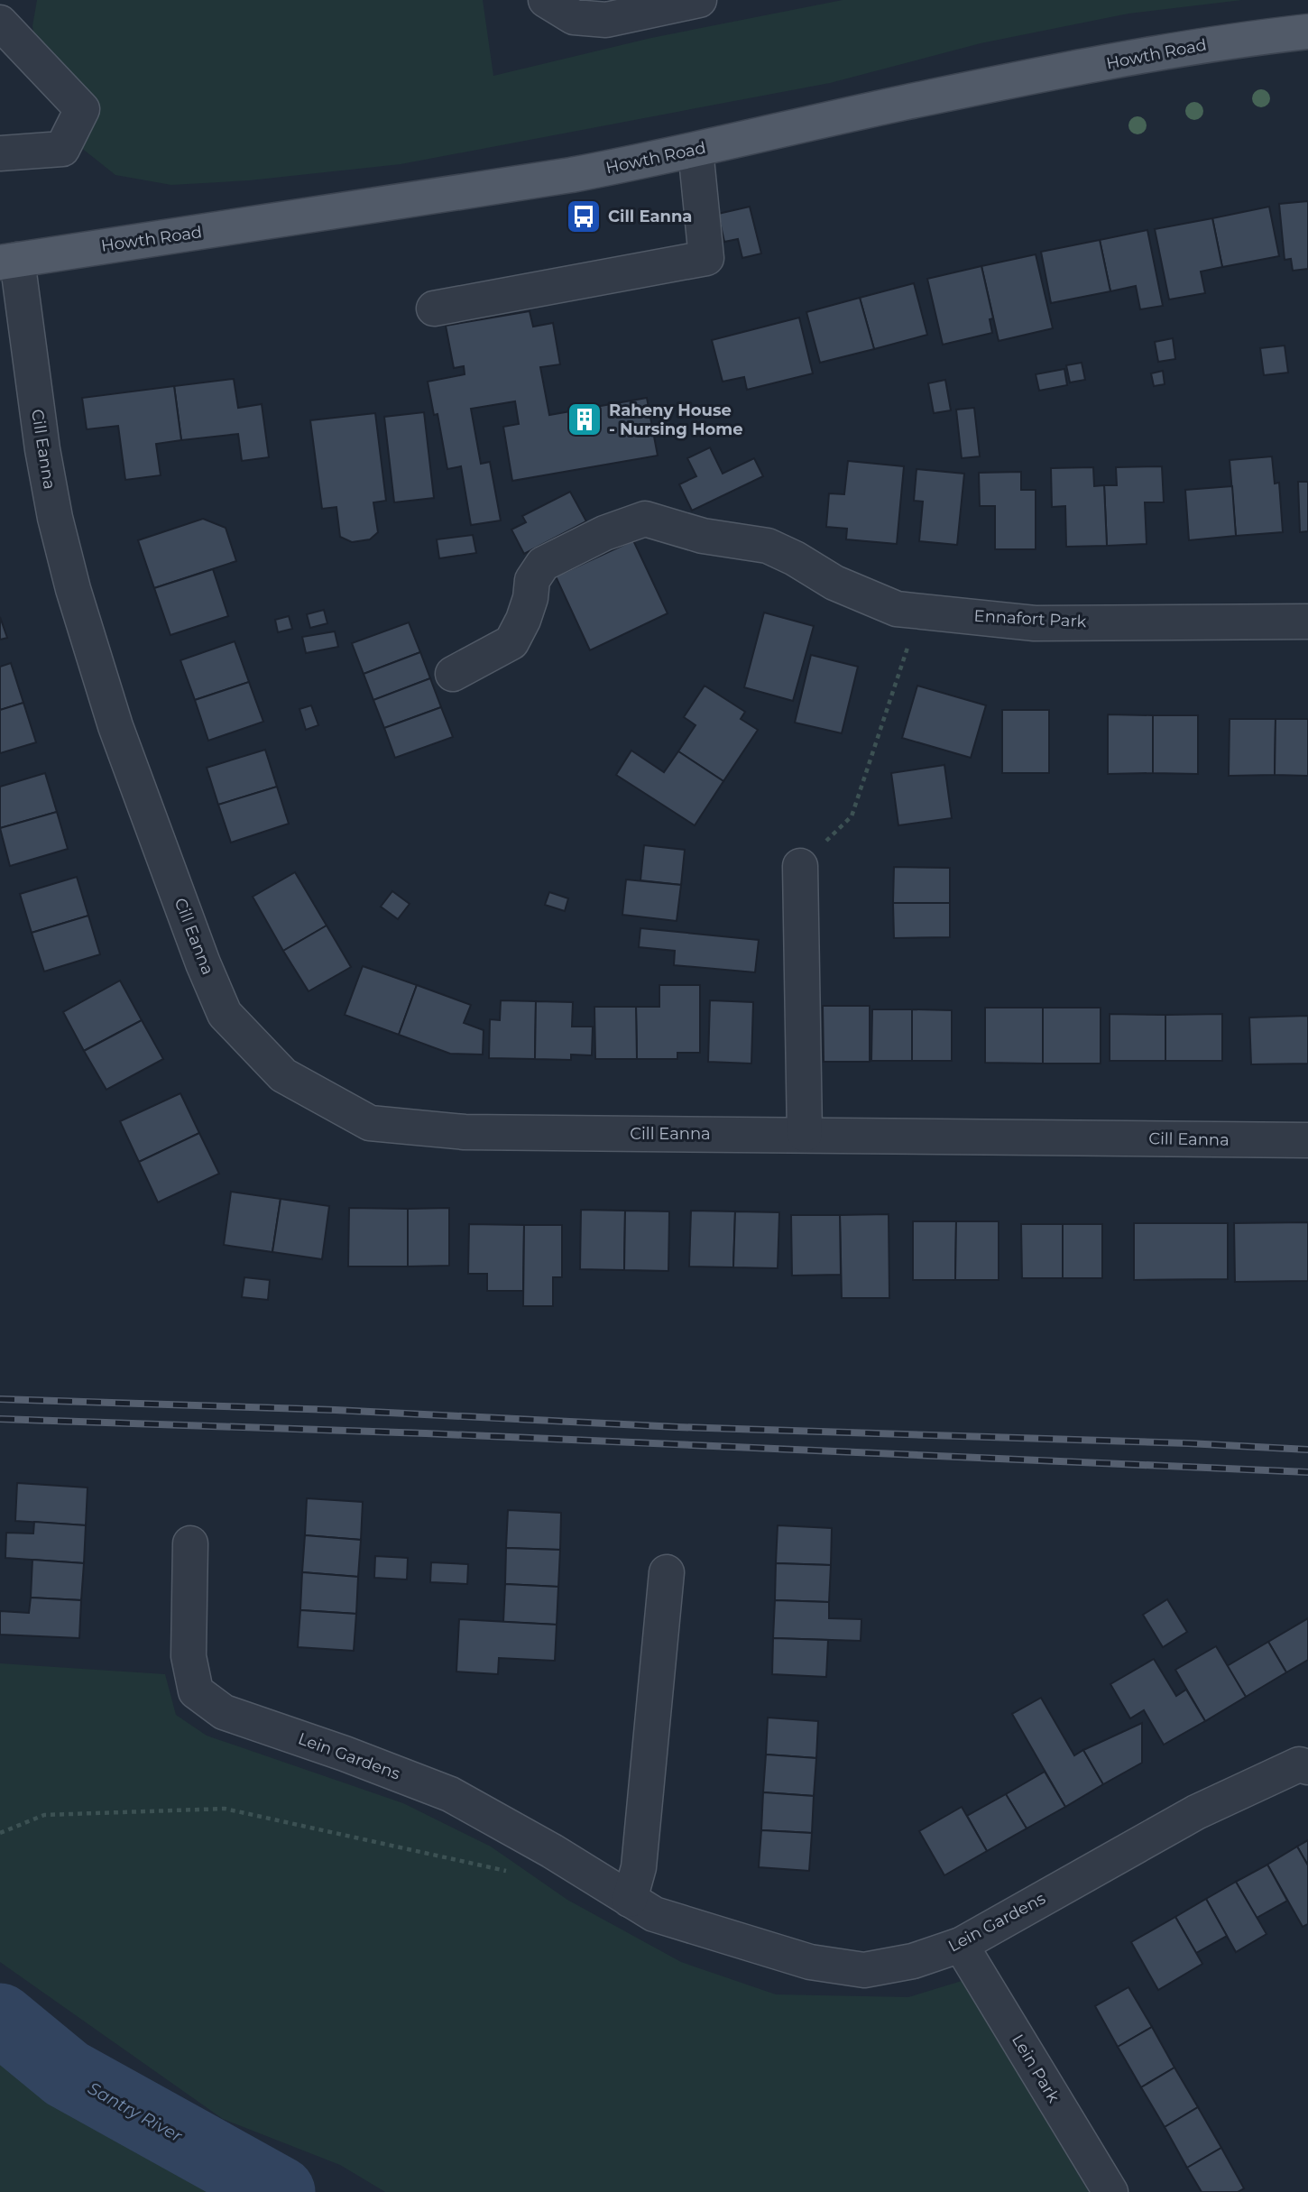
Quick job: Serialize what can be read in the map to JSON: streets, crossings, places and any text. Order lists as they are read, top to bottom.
{
  "streets": {
    "main road": ["Howth Road"],
    "street": [
      "Cill Eanna",
      "Ennafort Park",
      "Lein Gardens",
      "Lein Park"
    ]
  },
  "crossings": [
    ["Howth Road", "Cill Eanna"],
    ["Lein Gardens", "Lein Park"]
  ],
  "water": ["Santry River"],
  "places": {
    "bus stop": ["Cill Eanna"],
    "building": ["Raheny House - Nursing Home"]
  }
}
